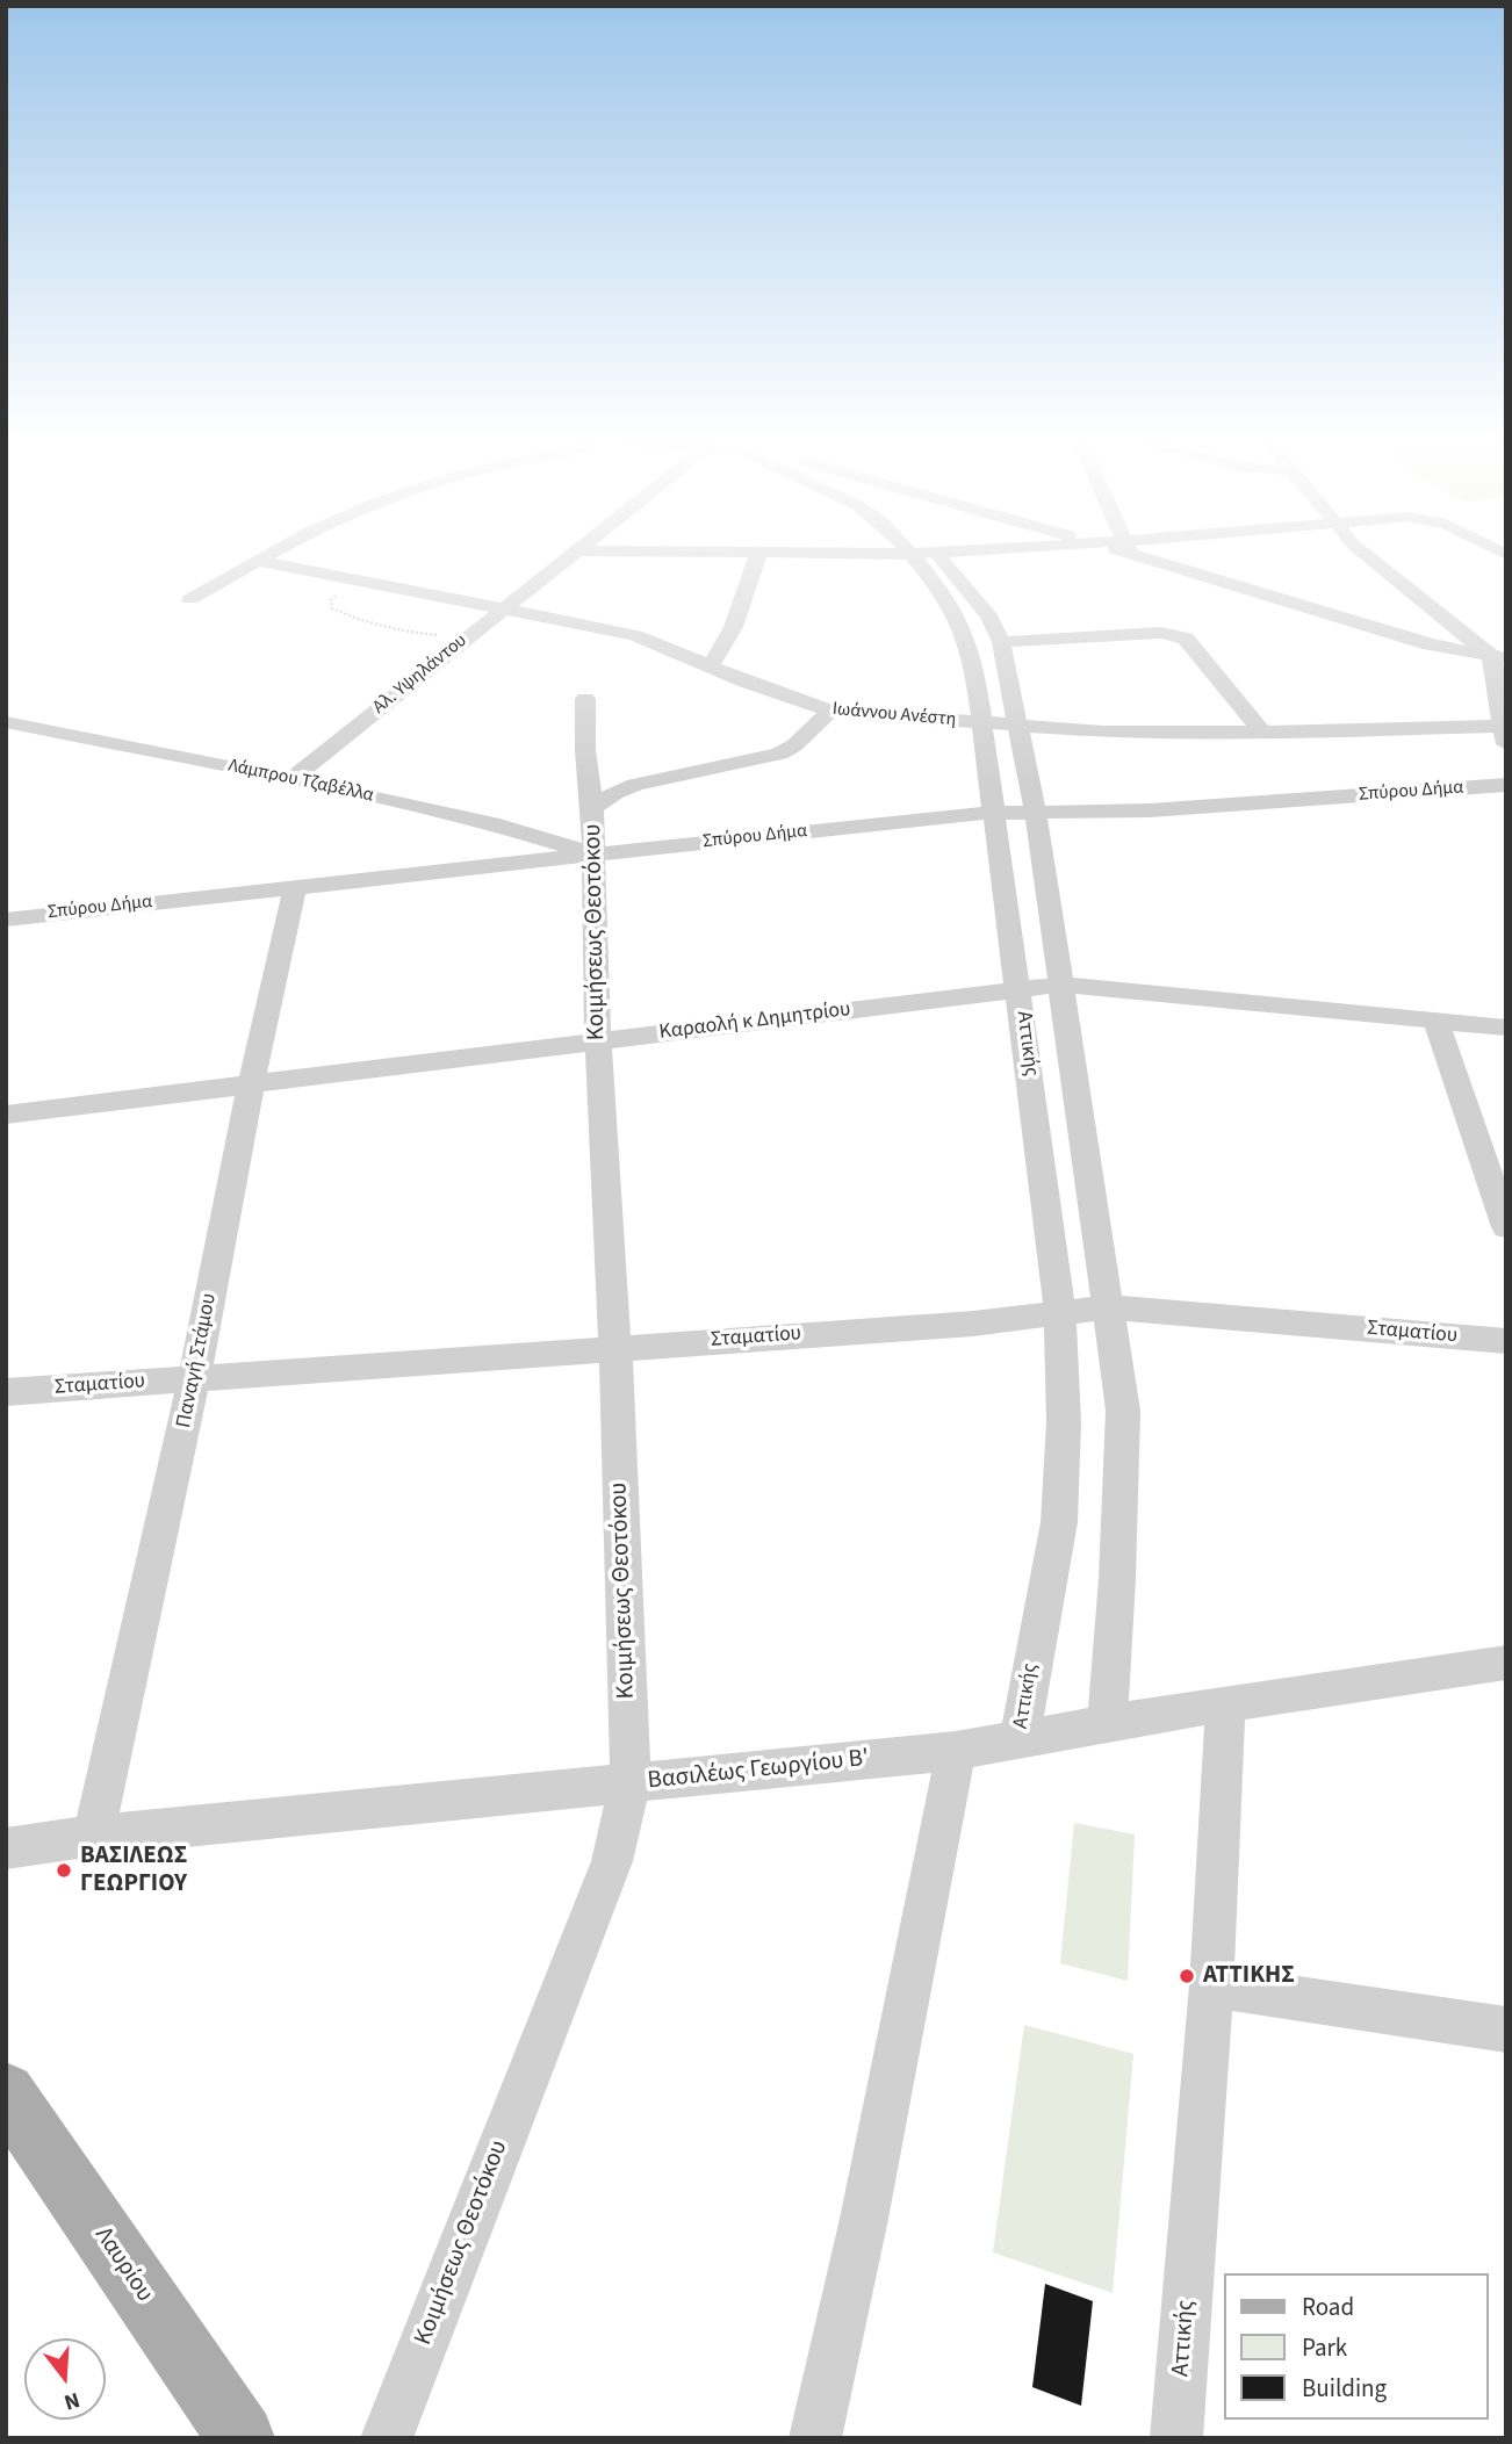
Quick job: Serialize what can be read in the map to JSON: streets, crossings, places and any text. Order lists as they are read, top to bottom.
{
  "streets": {
    "main road": ["Λαυρίου"],
    "street": [
      "Αλ. Υψηλάντου",
      "Ιωάννου Ανέστη",
      "Λάμπρου Τζαβέλλα",
      "Σπύρου Δήμα",
      "Κοιμήσεως Θεοτόκου",
      "Καραολή κ Δημητρίου",
      "Αττικής",
      "Σταματίου",
      "Παναγή Στάμου",
      "Βασιλέως Γεωργίου Β'"
    ]
  },
  "crossings": [
    ["Αλ. Υψηλάντου", "Ιωάννου Ανέστη"],
    ["Αλ. Υψηλάντου", "Λάμπρου Τζαβέλλα"],
    ["Ιωάννου Ανέστη", "Αττικής"],
    ["Λάμπρου Τζαβέλλα", "Σπύρου Δήμα"],
    ["Λάμπρου Τζαβέλλα", "Κοιμήσεως Θεοτόκου"],
    ["Σπύρου Δήμα", "Κοιμήσεως Θεοτόκου"],
    ["Σπύρου Δήμα", "Αττικής"],
    ["Σπύρου Δήμα", "Παναγή Στάμου"],
    ["Κοιμήσεως Θεοτόκου", "Καραολή κ Δημητρίου"],
    ["Κοιμήσεως Θεοτόκου", "Σταματίου"],
    ["Κοιμήσεως Θεοτόκου", "Βασιλέως Γεωργίου Β'"],
    ["Καραολή κ Δημητρίου", "Αττικής"],
    ["Καραολή κ Δημητρίου", "Παναγή Στάμου"],
    ["Αττικής", "Σταματίου"],
    ["Αττικής", "Βασιλέως Γεωργίου Β'"],
    ["Σταματίου", "Παναγή Στάμου"],
    ["Παναγή Στάμου", "Βασιλέως Γεωργίου Β'"]
  ],
  "places": ["ΒΑΣΙΛΕΩΣ ΓΕΩΡΓΙΟΥ", "ΑΤΤΙΚΗΣ"],
  "legend": ["Road", "Park", "Building"],
  "north": "bottom"
}
